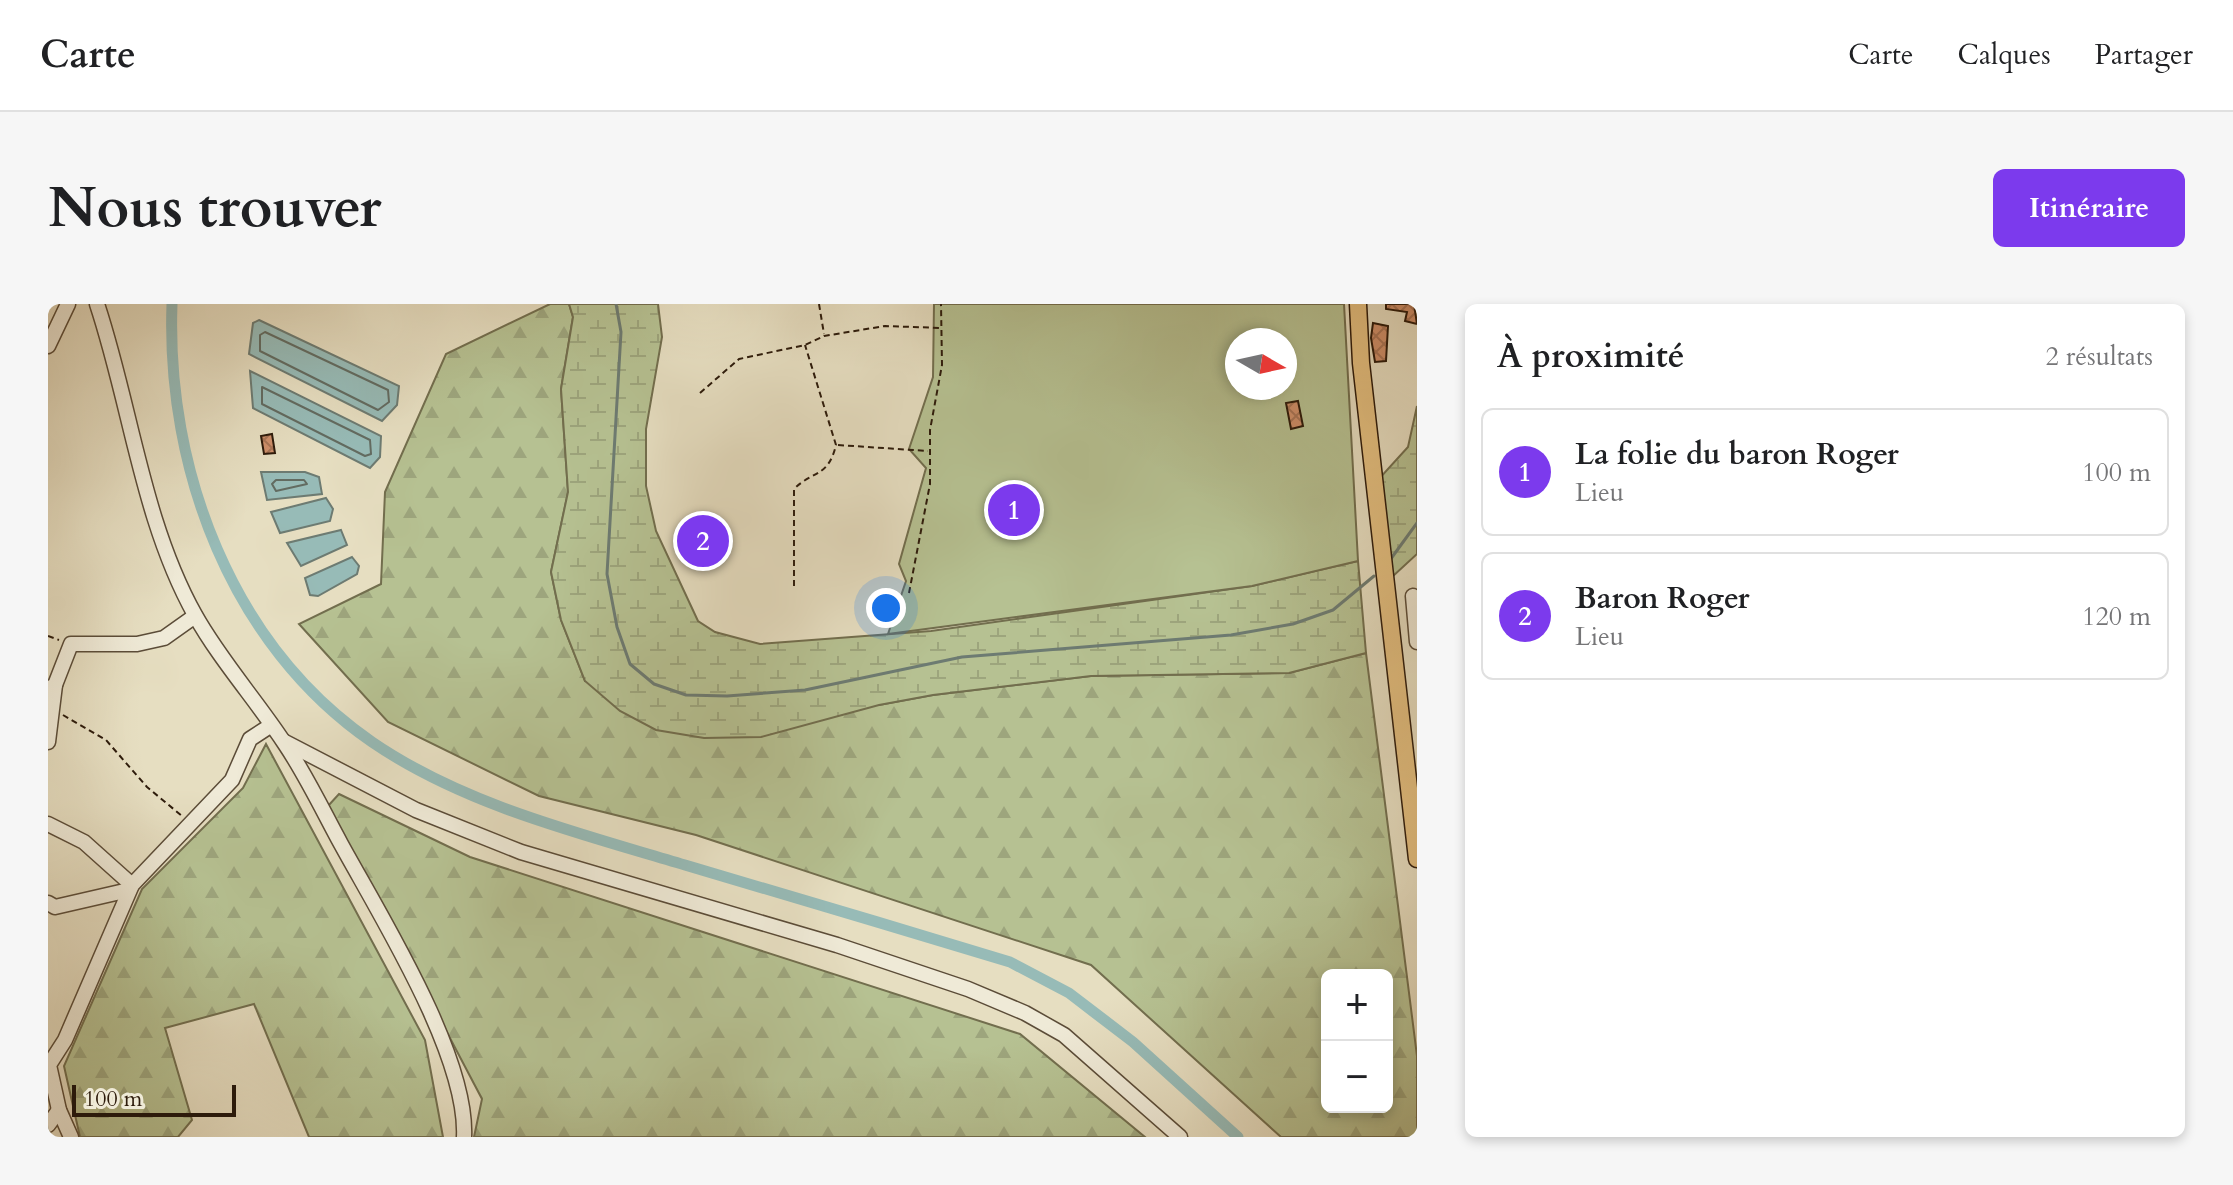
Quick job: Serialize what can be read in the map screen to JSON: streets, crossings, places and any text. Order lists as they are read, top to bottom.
{
  "scale_bar": "100 m",
  "north": "right",
  "page": {
    "header": "Carte",
    "nav": ["Carte", "Calques", "Partager"],
    "buttons": "Itinéraire",
    "title": "Nous trouver",
    "heading": ["À proximité", "2 résultats"],
    "list": [
      {
        "mark": "1",
        "name": "La folie du baron Roger",
        "note": "Lieu",
        "value": "100 m"
      },
      {
        "mark": "2",
        "name": "Baron Roger",
        "note": "Lieu",
        "value": "120 m"
      }
    ],
    "pins": ["1", "2"],
    "map_buttons": ["+", "−"],
    "scale": "100 m"
  }
}
